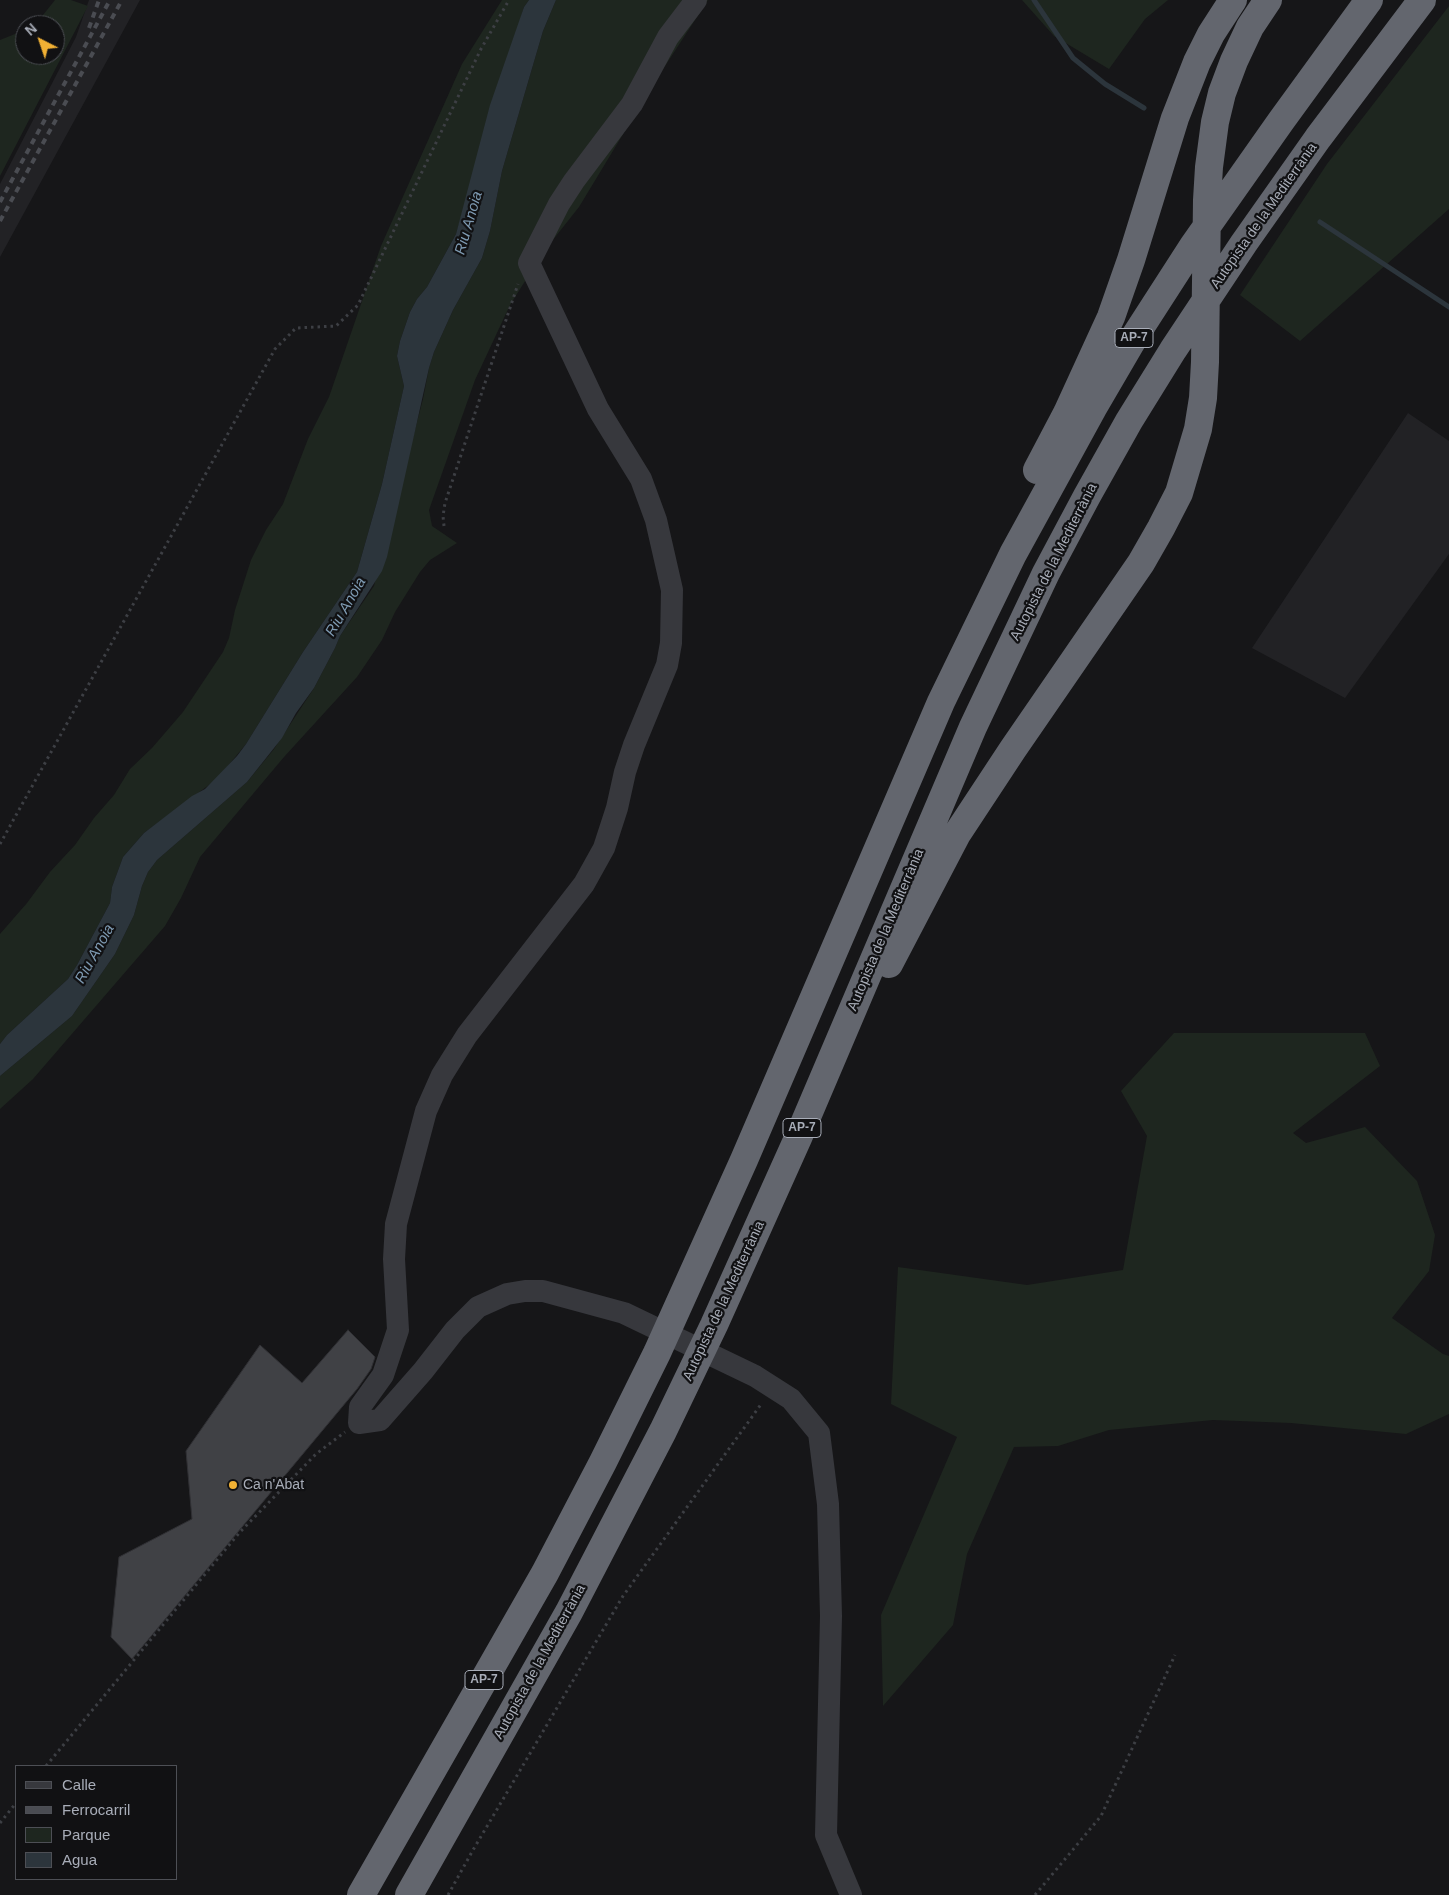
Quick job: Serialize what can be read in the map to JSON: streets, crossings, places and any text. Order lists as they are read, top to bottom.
{
  "streets": {
    "highway": ["Autopista de la Mediterrània", "AP-7"]
  },
  "water": ["Riu Anoia"],
  "places": ["Ca n'Abat"],
  "legend": [
    "Calle",
    "Ferrocarril",
    "Parque",
    "Agua"
  ],
  "north": "top left"
}
